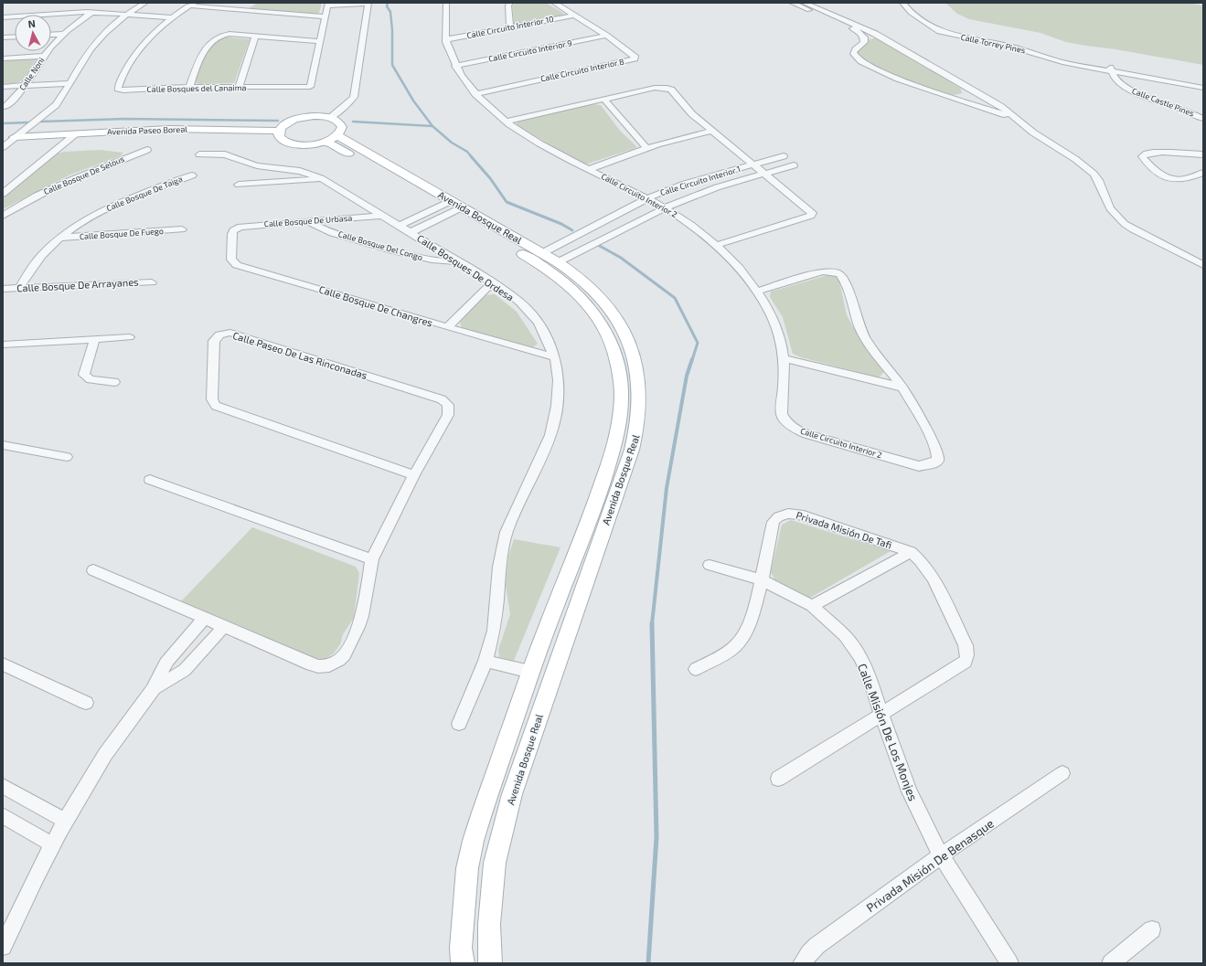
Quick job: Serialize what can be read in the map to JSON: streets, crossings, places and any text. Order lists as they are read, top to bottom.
{
  "streets": {
    "main road": ["Avenida Paseo Boreal", "Avenida Bosque Real"],
    "street": [
      "Calle Circuito Interior 10",
      "Calle Torrey Pines",
      "Calle Circuito Interior 9",
      "Calle Circuito Interior 8",
      "Calle Noni",
      "Calle Bosques del Canaima",
      "Calle Castle Pines",
      "Calle Bosque De Selous",
      "Calle Circuito Interior 1",
      "Calle Bosque De Taiga",
      "Calle Circuito Interior 2",
      "Calle Bosque De Urbasa",
      "Calle Bosque De Fuego",
      "Calle Bosque Del Congo",
      "Calle Bosques De Ordesa",
      "Calle Bosque De Arrayanes",
      "Calle Bosque De Changres",
      "Calle Paseo De Las Rinconadas",
      "Privada Misión De Tafi",
      "Calle Misión De Los Monjes",
      "Privada Misión De Benasque"
    ]
  },
  "crossings": [
    ["Calle Circuito Interior 10", "Calle Circuito Interior 8"],
    ["Calle Circuito Interior 10", "Calle Circuito Interior 2"],
    ["Calle Torrey Pines", "Calle Castle Pines"],
    ["Calle Circuito Interior 9", "Calle Circuito Interior 8"],
    ["Calle Circuito Interior 9", "Calle Circuito Interior 2"],
    ["Calle Circuito Interior 8", "Calle Circuito Interior 2"],
    ["Calle Circuito Interior 1", "Calle Circuito Interior 2"],
    ["Calle Circuito Interior 1", "Avenida Bosque Real"],
    ["Calle Bosque De Taiga", "Calle Bosque De Fuego"],
    ["Calle Bosque De Taiga", "Calle Bosque De Arrayanes"],
    ["Calle Bosque De Urbasa", "Calle Bosque Del Congo"],
    ["Calle Bosque De Urbasa", "Calle Bosques De Ordesa"],
    ["Calle Bosque De Urbasa", "Calle Bosque De Changres"],
    ["Calle Bosque Del Congo", "Calle Bosques De Ordesa"],
    ["Calle Bosques De Ordesa", "Calle Bosque De Changres"],
    ["Privada Misión De Tafi", "Calle Misión De Los Monjes"],
    ["Calle Misión De Los Monjes", "Privada Misión De Benasque"]
  ],
  "north": "top"
}
